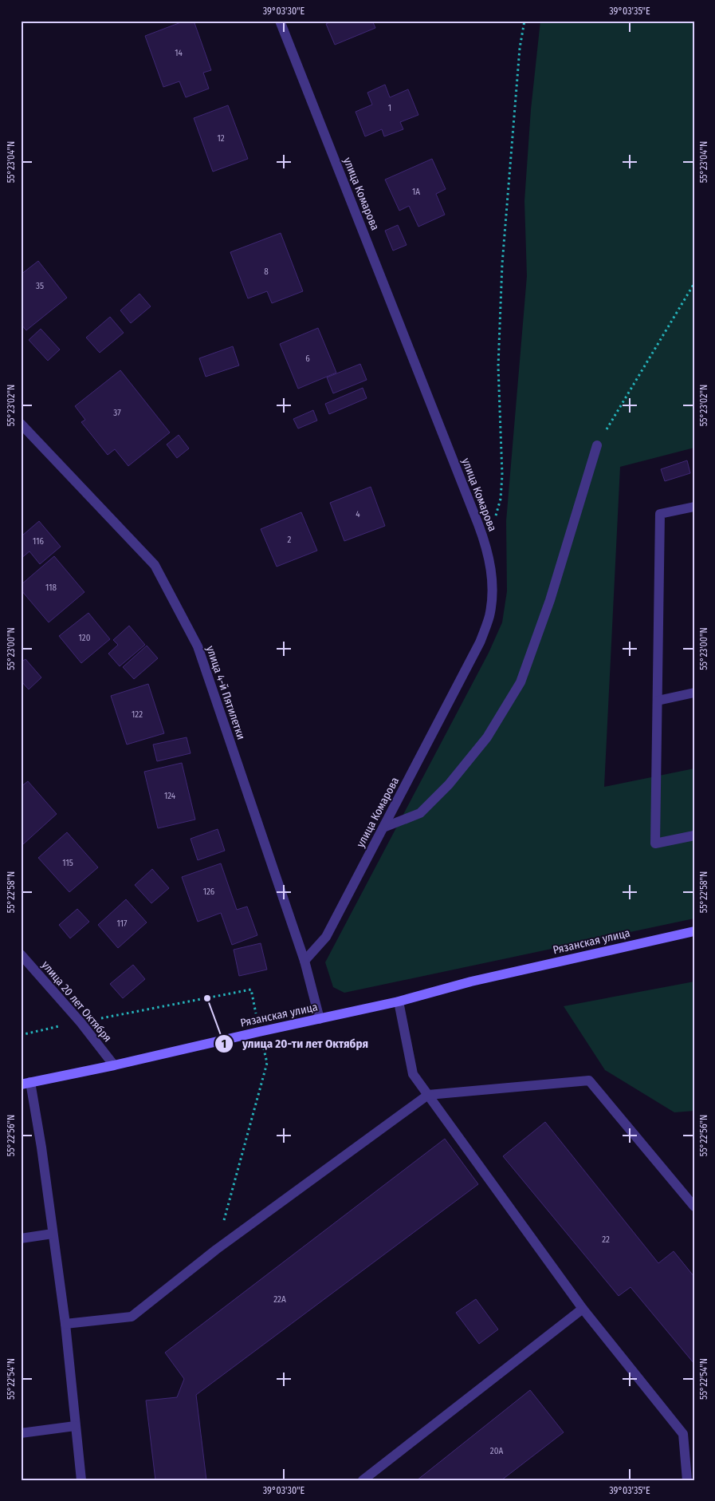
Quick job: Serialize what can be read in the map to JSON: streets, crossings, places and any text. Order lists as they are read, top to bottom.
{
  "streets": {
    "main road": ["Рязанская улица"],
    "street": ["улица Комарова", "улица 4-й Пятилетки", "улица 20 лет Октября"]
  },
  "crossings": [
    ["улица Комарова", "улица 4-й Пятилетки"],
    ["улица 4-й Пятилетки", "Рязанская улица"],
    ["Рязанская улица", "улица 20 лет Октября"]
  ],
  "places": ["улица 20-ти лет Октября"],
  "house_numbers": [
    "14",
    "1",
    "12",
    "1А",
    "8",
    "35",
    "6",
    "37",
    "4",
    "2",
    "116",
    "118",
    "120",
    "122",
    "124",
    "115",
    "126",
    "117",
    "22",
    "22А",
    "20А"
  ],
  "coordinates": [
    "39°03'30\"E",
    "39°03'35\"E",
    "55°23'04\"N",
    "55°23'02\"N",
    "55°23'00\"N",
    "55°22'58\"N",
    "55°22'56\"N",
    "55°22'54\"N"
  ]
}
